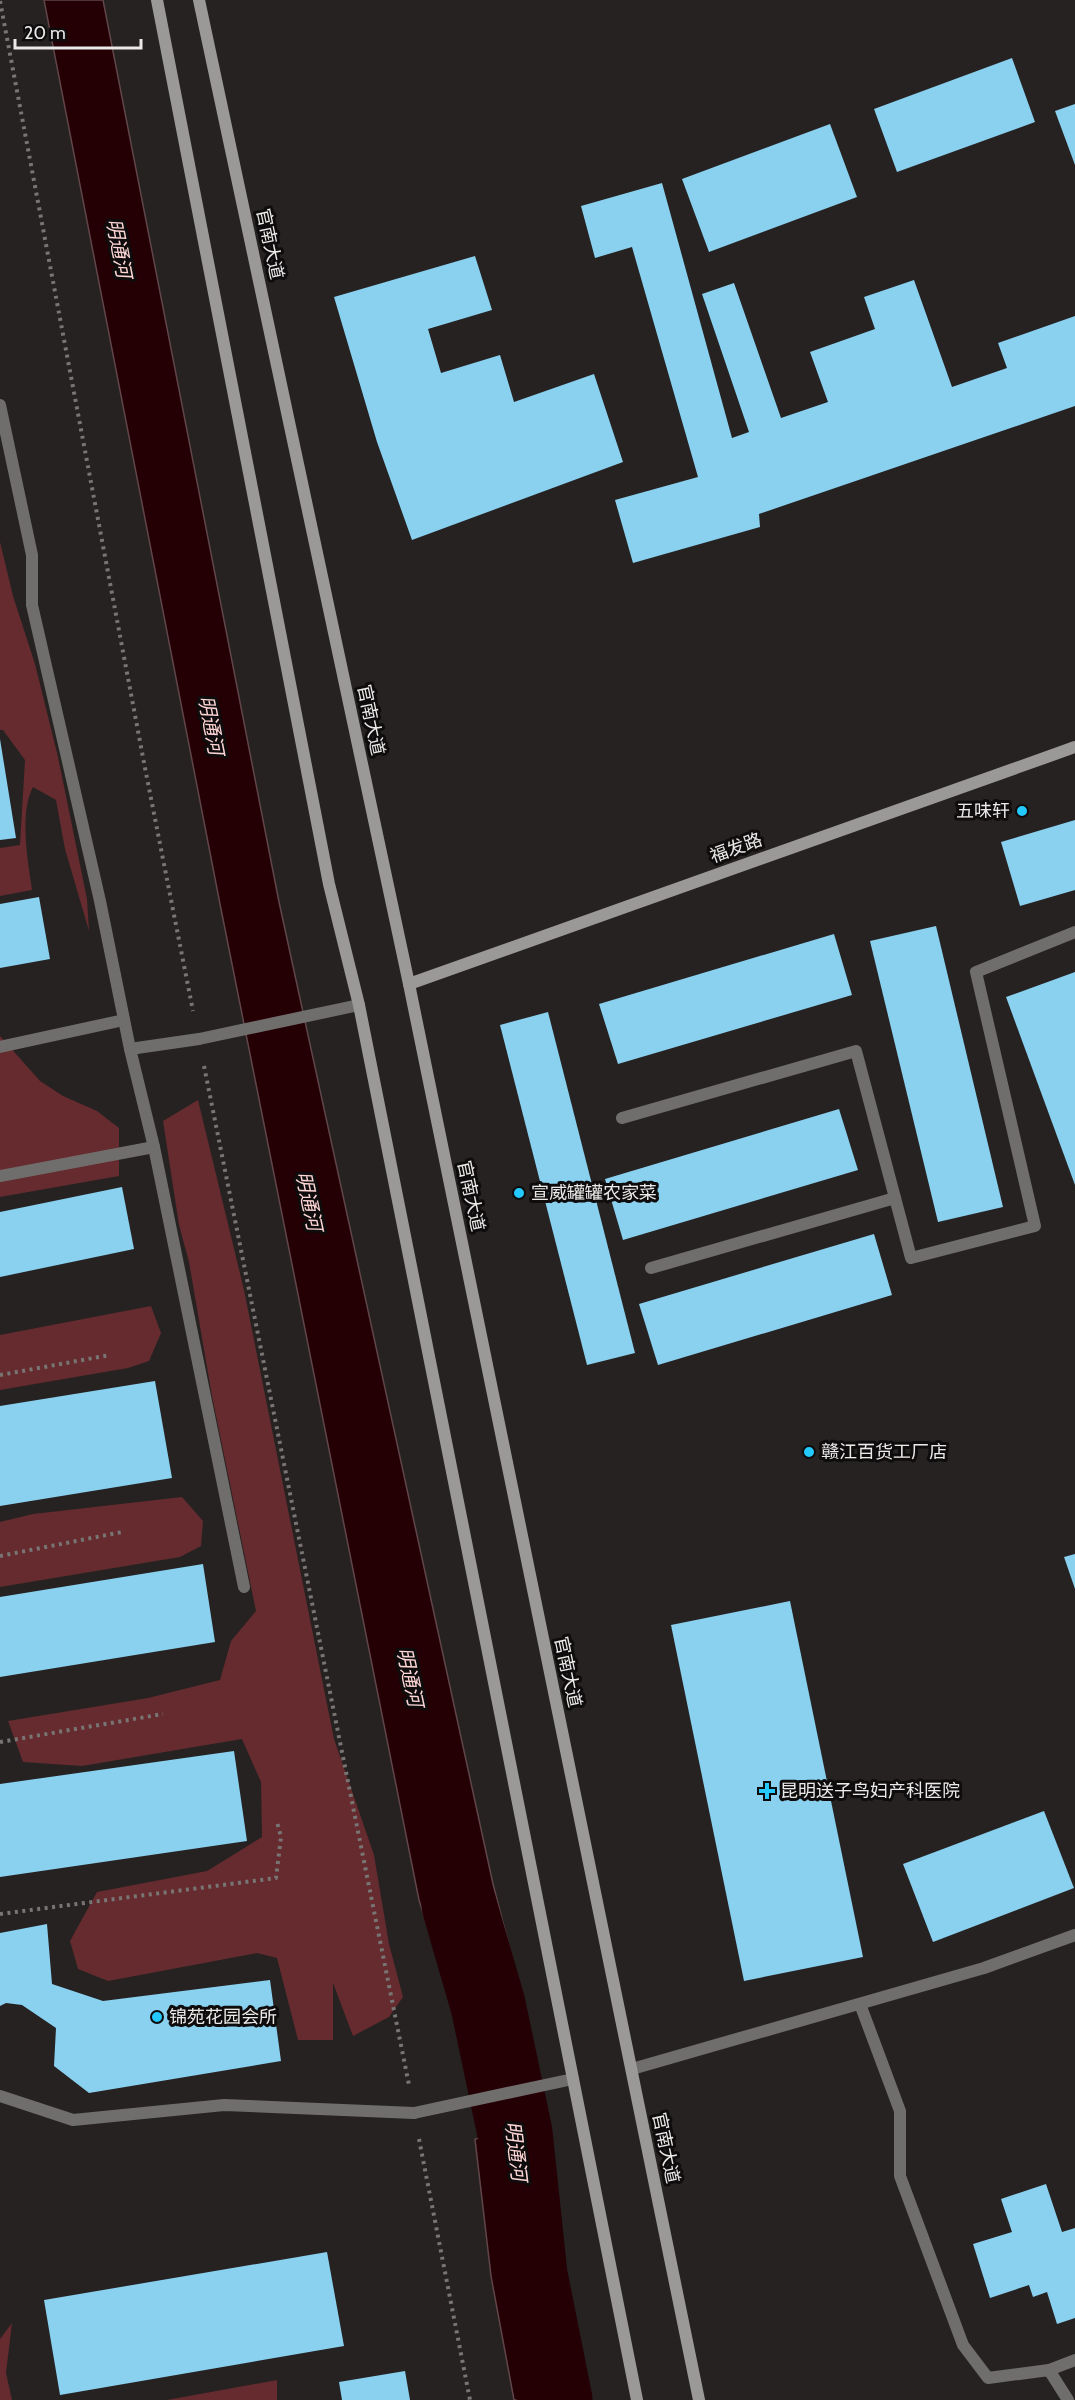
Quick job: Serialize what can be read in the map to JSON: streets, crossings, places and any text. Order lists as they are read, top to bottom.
{
  "streets": {
    "main road": ["官南大道", "福发路"]
  },
  "crossings": [
    ["官南大道", "福发路"]
  ],
  "water": ["明通河"],
  "places": {
    "other": [
      "五味轩",
      "宣威罐罐农家菜",
      "赣江百货工厂店",
      "锦苑花园会所"
    ],
    "health": ["昆明送子鸟妇产科医院"]
  },
  "scale_bar": "20 m"
}
